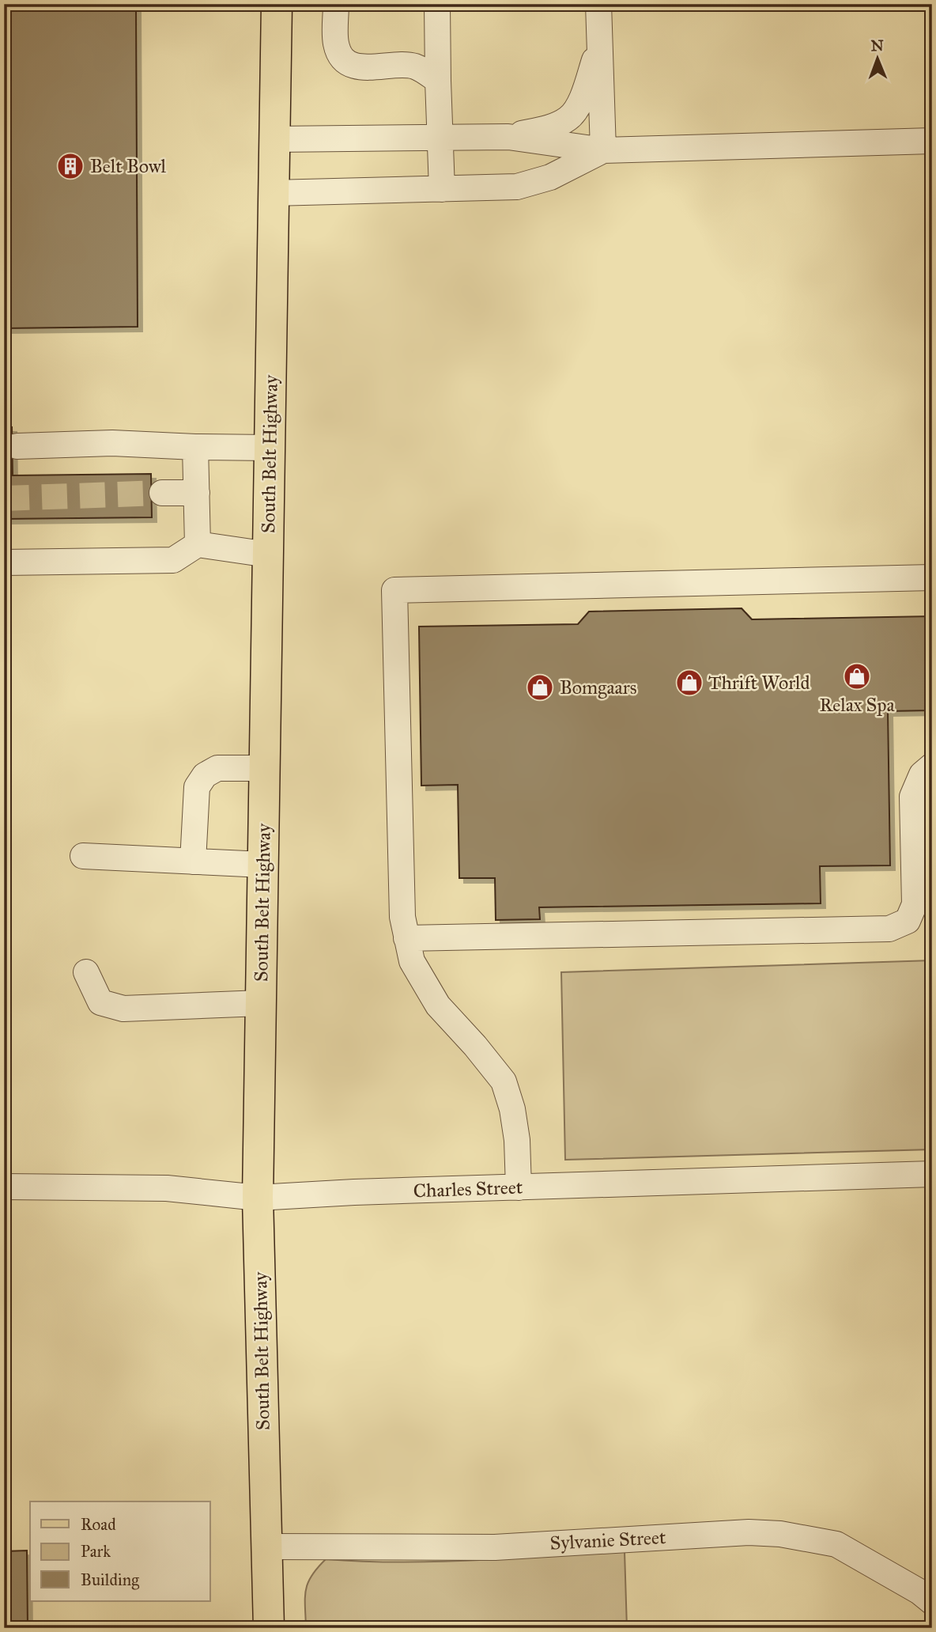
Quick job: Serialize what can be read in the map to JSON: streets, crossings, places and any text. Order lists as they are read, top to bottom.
{
  "streets": {
    "main road": ["South Belt Highway"],
    "street": ["Charles Street", "Sylvanie Street"]
  },
  "crossings": [
    ["South Belt Highway", "Charles Street"],
    ["South Belt Highway", "Sylvanie Street"]
  ],
  "places": {
    "building": ["Belt Bowl"],
    "shop": ["Relax Spa", "Thrift World", "Bomgaars"]
  },
  "legend": ["Road", "Park", "Building"],
  "north": "top"
}
